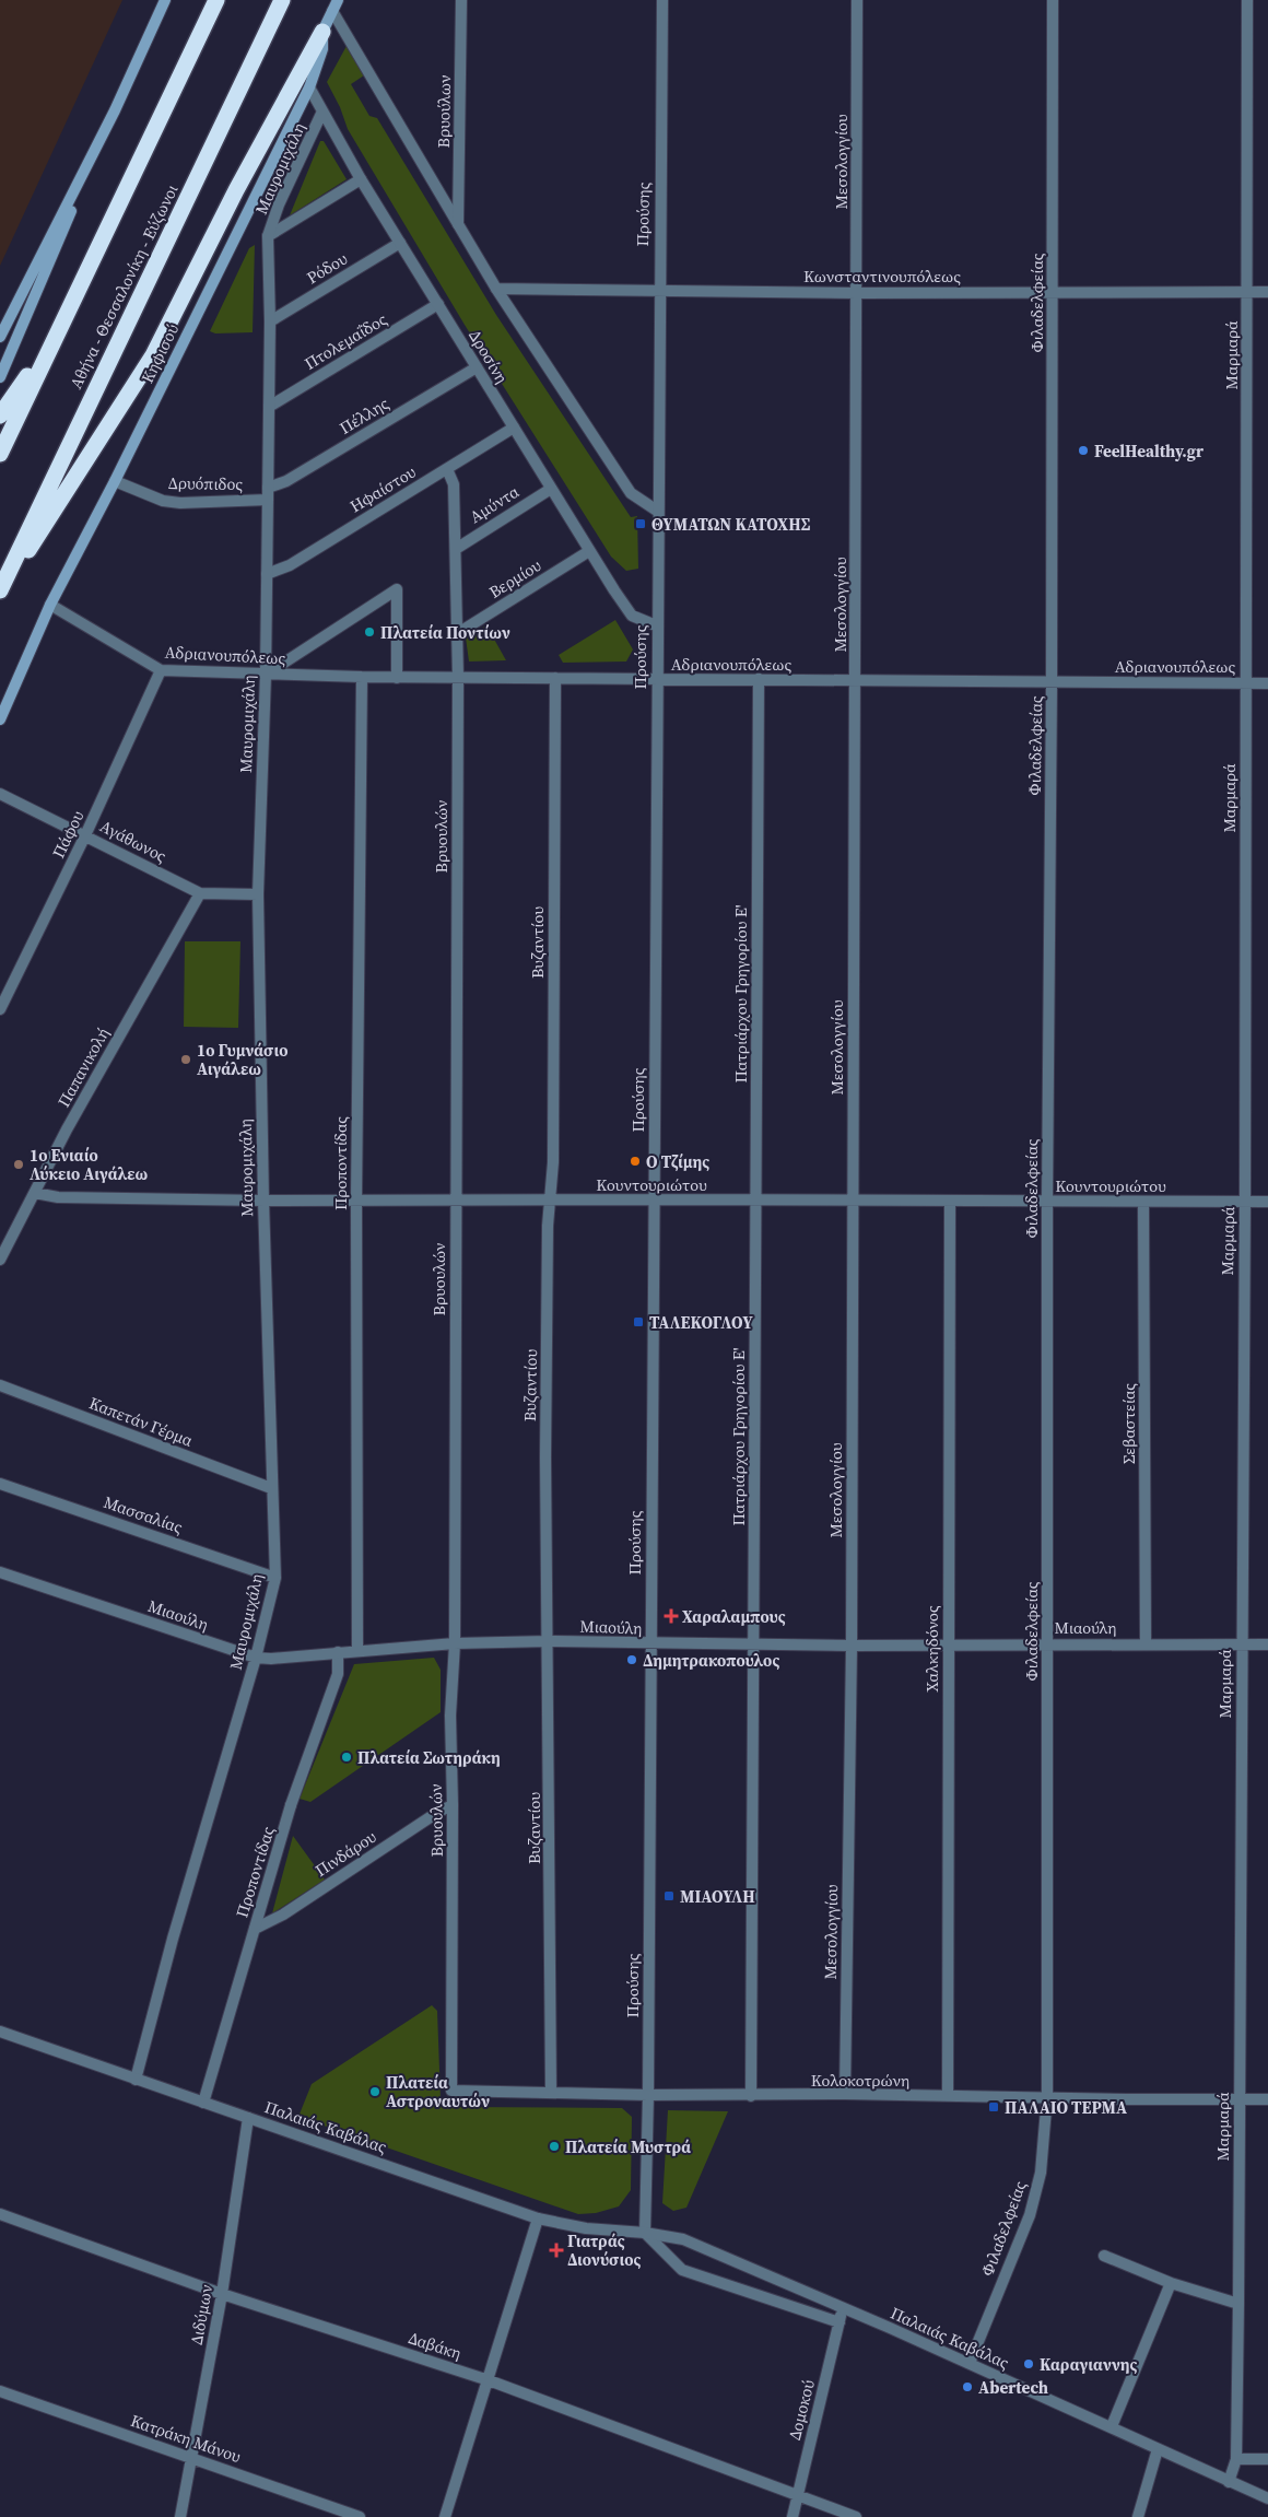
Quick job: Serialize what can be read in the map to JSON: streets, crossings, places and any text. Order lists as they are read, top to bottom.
{
  "streets": {
    "highway": ["Αθήνα - Θεσσαλονίκη - Εύζωνοι"],
    "main road": ["Κηφισού"],
    "street": [
      "Βρυούλων",
      "Μεσολογγίου",
      "Μαυρομιχάλη",
      "Προύσης",
      "Ρόδου",
      "Κωνσταντινουπόλεως",
      "Φιλαδελφείας",
      "Πτολεμαΐδος",
      "Μαρμαρά",
      "Δροσίνη",
      "Πέλλης",
      "Δρυόπιδος",
      "Ηφαίστου",
      "Αμύντα",
      "Βερμίου",
      "Αδριανουπόλεως",
      "Πάφου",
      "Βρυουλών",
      "Αγάθωνος",
      "Βυζαντίου",
      "Πατριάρχου Γρηγορίου Ε'",
      "Παπανικολή",
      "Προποντίδας",
      "Κουντουριώτου",
      "Καπετάν Γέρμα",
      "Σεβαστείας",
      "Μασσαλίας",
      "Μιαούλη",
      "Χαλκηδόνος",
      "Πινδάρου",
      "Κολοκοτρώνη",
      "Παλαιάς Καβάλας",
      "Διδύμων",
      "Δαβάκη",
      "Δομοκού",
      "Κατράκη Μάνου"
    ]
  },
  "crossings": [
    ["Μεσολογγίου", "Κωνσταντινουπόλεως"],
    ["Μεσολογγίου", "Αδριανουπόλεως"],
    ["Μεσολογγίου", "Κουντουριώτου"],
    ["Μεσολογγίου", "Μιαούλη"],
    ["Μεσολογγίου", "Κολοκοτρώνη"],
    ["Μαυρομιχάλη", "Ρόδου"],
    ["Μαυρομιχάλη", "Πτολεμαΐδος"],
    ["Μαυρομιχάλη", "Δροσίνη"],
    ["Μαυρομιχάλη", "Πέλλης"],
    ["Μαυρομιχάλη", "Δρυόπιδος"],
    ["Μαυρομιχάλη", "Ηφαίστου"],
    ["Μαυρομιχάλη", "Αδριανουπόλεως"],
    ["Μαυρομιχάλη", "Αγάθωνος"],
    ["Μαυρομιχάλη", "Κουντουριώτου"],
    ["Μαυρομιχάλη", "Καπετάν Γέρμα"],
    ["Μαυρομιχάλη", "Μασσαλίας"],
    ["Μαυρομιχάλη", "Μιαούλη"],
    ["Μαυρομιχάλη", "Παλαιάς Καβάλας"],
    ["Προύσης", "Κωνσταντινουπόλεως"],
    ["Προύσης", "Δροσίνη"],
    ["Προύσης", "Αδριανουπόλεως"],
    ["Προύσης", "Κουντουριώτου"],
    ["Προύσης", "Μιαούλη"],
    ["Προύσης", "Κολοκοτρώνη"],
    ["Προύσης", "Παλαιάς Καβάλας"],
    ["Ρόδου", "Δροσίνη"],
    ["Κωνσταντινουπόλεως", "Φιλαδελφείας"],
    ["Κωνσταντινουπόλεως", "Μαρμαρά"],
    ["Φιλαδελφείας", "Αδριανουπόλεως"],
    ["Φιλαδελφείας", "Κουντουριώτου"],
    ["Φιλαδελφείας", "Μιαούλη"],
    ["Φιλαδελφείας", "Κολοκοτρώνη"],
    ["Φιλαδελφείας", "Παλαιάς Καβάλας"],
    ["Πτολεμαΐδος", "Δροσίνη"],
    ["Κηφισού", "Δροσίνη"],
    ["Κηφισού", "Δρυόπιδος"],
    ["Κηφισού", "Αδριανουπόλεως"],
    ["Μαρμαρά", "Αδριανουπόλεως"],
    ["Μαρμαρά", "Κουντουριώτου"],
    ["Μαρμαρά", "Μιαούλη"],
    ["Μαρμαρά", "Κολοκοτρώνη"],
    ["Μαρμαρά", "Παλαιάς Καβάλας"],
    ["Δροσίνη", "Πέλλης"],
    ["Δροσίνη", "Ηφαίστου"],
    ["Δροσίνη", "Αμύντα"],
    ["Δροσίνη", "Βερμίου"],
    ["Πέλλης", "Δρυόπιδος"],
    ["Ηφαίστου", "Βρυουλών"],
    ["Αμύντα", "Βρυουλών"],
    ["Βερμίου", "Βρυουλών"],
    ["Αδριανουπόλεως", "Πάφου"],
    ["Αδριανουπόλεως", "Βρυουλών"],
    ["Αδριανουπόλεως", "Βυζαντίου"],
    ["Αδριανουπόλεως", "Πατριάρχου Γρηγορίου Ε'"],
    ["Αδριανουπόλεως", "Προποντίδας"],
    ["Πάφου", "Αγάθωνος"],
    ["Βρυουλών", "Κουντουριώτου"],
    ["Βρυουλών", "Μιαούλη"],
    ["Βρυουλών", "Πινδάρου"],
    ["Βρυουλών", "Κολοκοτρώνη"],
    ["Αγάθωνος", "Παπανικολή"],
    ["Βυζαντίου", "Κουντουριώτου"],
    ["Βυζαντίου", "Μιαούλη"],
    ["Βυζαντίου", "Κολοκοτρώνη"],
    ["Πατριάρχου Γρηγορίου Ε'", "Κουντουριώτου"],
    ["Πατριάρχου Γρηγορίου Ε'", "Μιαούλη"],
    ["Πατριάρχου Γρηγορίου Ε'", "Κολοκοτρώνη"],
    ["Παπανικολή", "Κουντουριώτου"],
    ["Προποντίδας", "Κουντουριώτου"],
    ["Προποντίδας", "Μιαούλη"],
    ["Προποντίδας", "Πινδάρου"],
    ["Προποντίδας", "Παλαιάς Καβάλας"],
    ["Κουντουριώτου", "Σεβαστείας"],
    ["Κουντουριώτου", "Χαλκηδόνος"],
    ["Σεβαστείας", "Μιαούλη"],
    ["Μιαούλη", "Χαλκηδόνος"],
    ["Χαλκηδόνος", "Κολοκοτρώνη"],
    ["Παλαιάς Καβάλας", "Διδύμων"],
    ["Παλαιάς Καβάλας", "Δομοκού"],
    ["Διδύμων", "Δαβάκη"],
    ["Διδύμων", "Κατράκη Μάνου"],
    ["Δαβάκη", "Δομοκού"]
  ],
  "places": {
    "other": [
      "FeelHealthy.gr",
      "Πλατεία Ποντίων",
      "1ο Γυμνάσιο Αιγάλεω",
      "Ο Τζίμης",
      "1ο Ενιαίο Λύκειο Αιγάλεω",
      "Δημητρακοπουλος",
      "Πλατεία Σωτηράκη",
      "Πλατεία Αστροναυτών",
      "Πλατεία Μυστρά",
      "Καραγιαννης",
      "Abertech"
    ],
    "transit": [
      "ΘΥΜΑΤΩΝ ΚΑΤΟΧΗΣ",
      "ΤΑΛΕΚΟΓΛΟΥ",
      "ΜΙΑΟΥΛΗ",
      "ΠΑΛΑΙΟ ΤΕΡΜΑ"
    ],
    "health": ["Χαραλαμπους", "Γιατράς Διονύσιος"]
  }
}
